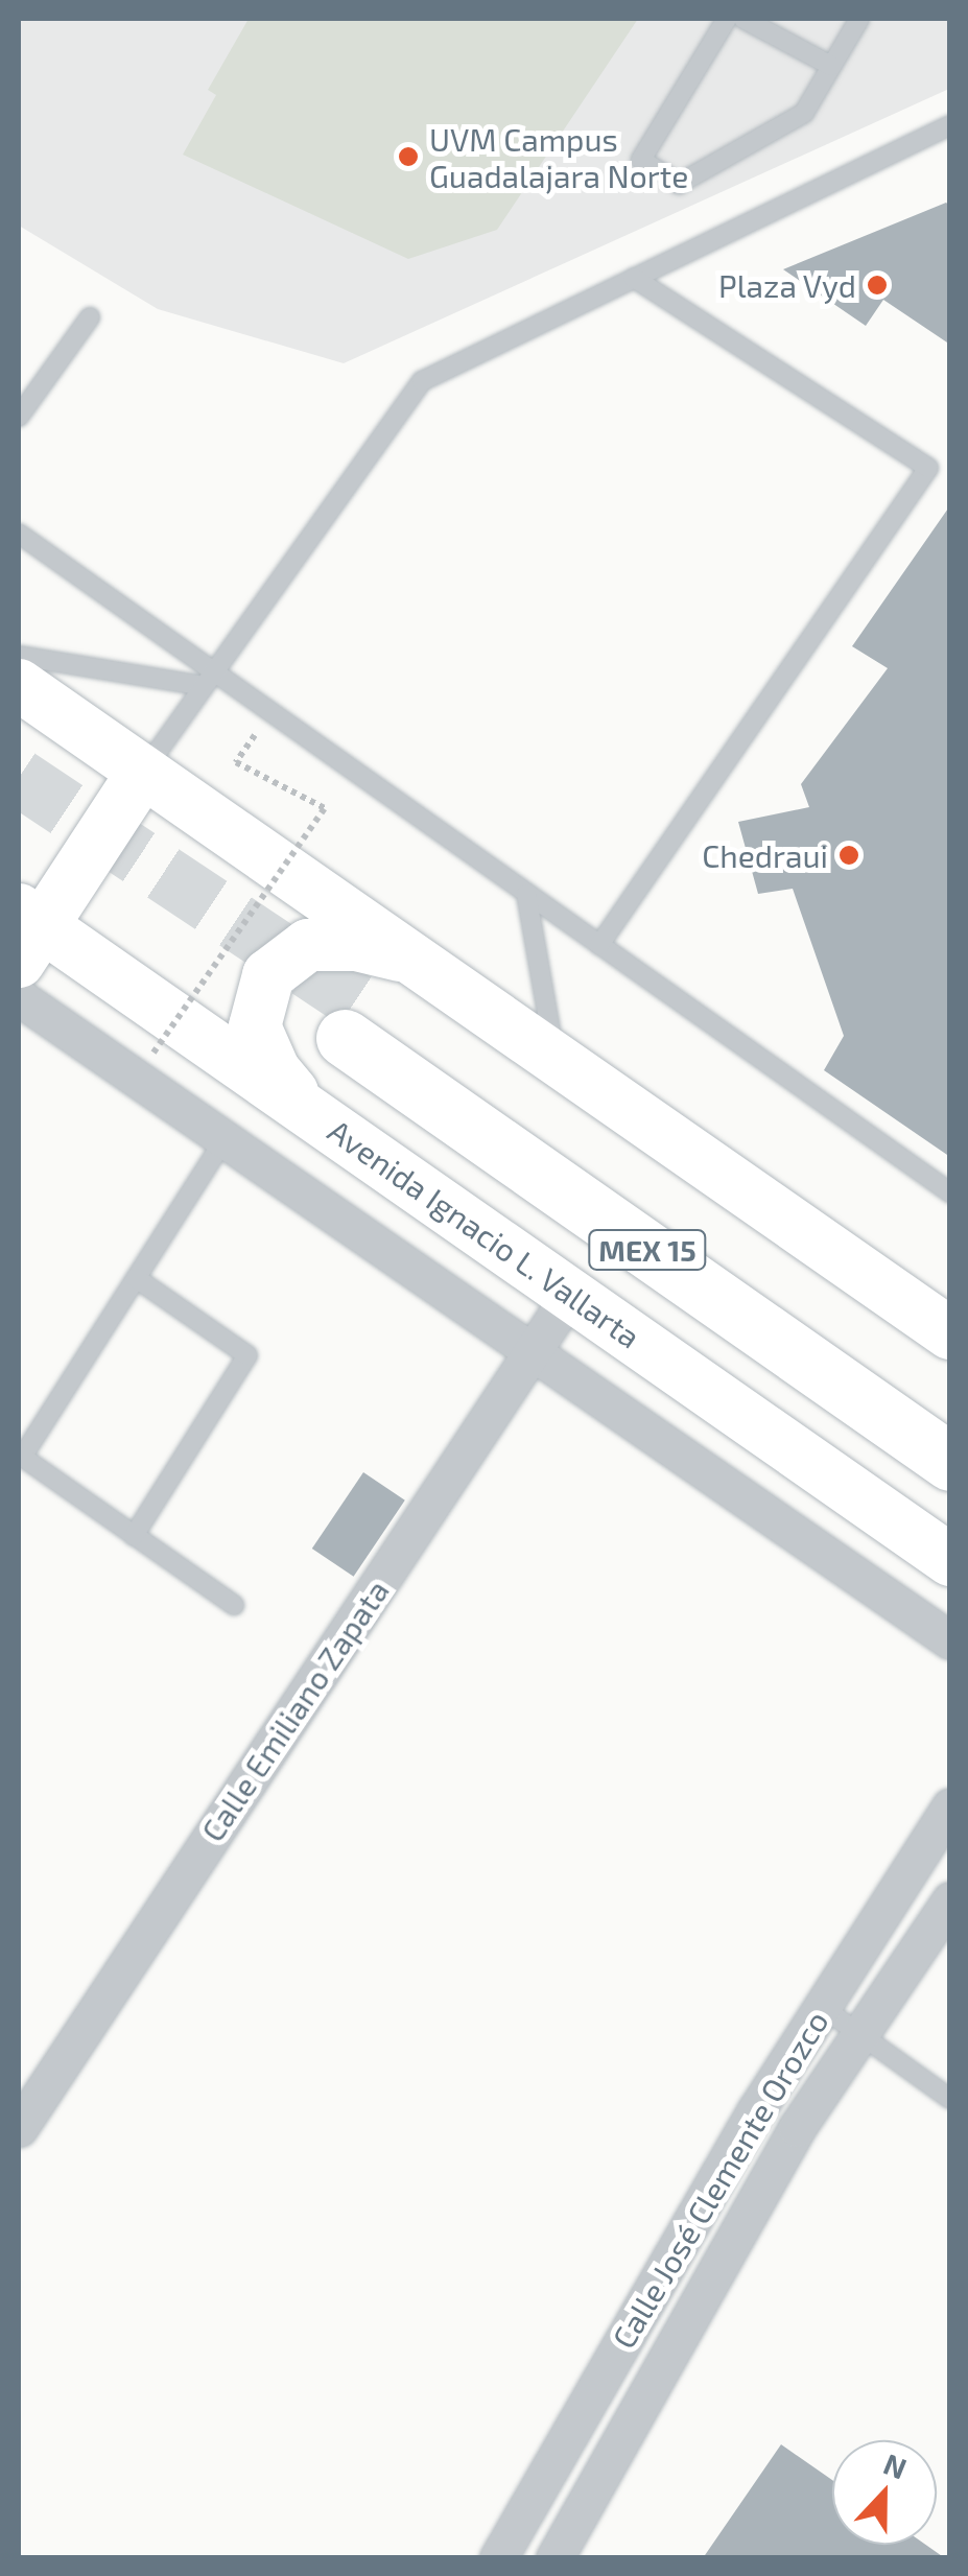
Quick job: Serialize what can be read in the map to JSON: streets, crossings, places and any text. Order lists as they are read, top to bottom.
{
  "streets": {
    "highway": ["MEX 15"],
    "street": ["Avenida Ignacio L. Vallarta", "Calle Emiliano Zapata", "Calle José Clemente Orozco"]
  },
  "crossings": [
    ["Avenida Ignacio L. Vallarta", "Calle Emiliano Zapata"]
  ],
  "places": ["UVM Campus Guadalajara Norte", "Plaza Vyd", "Chedraui"],
  "north": "top"
}
